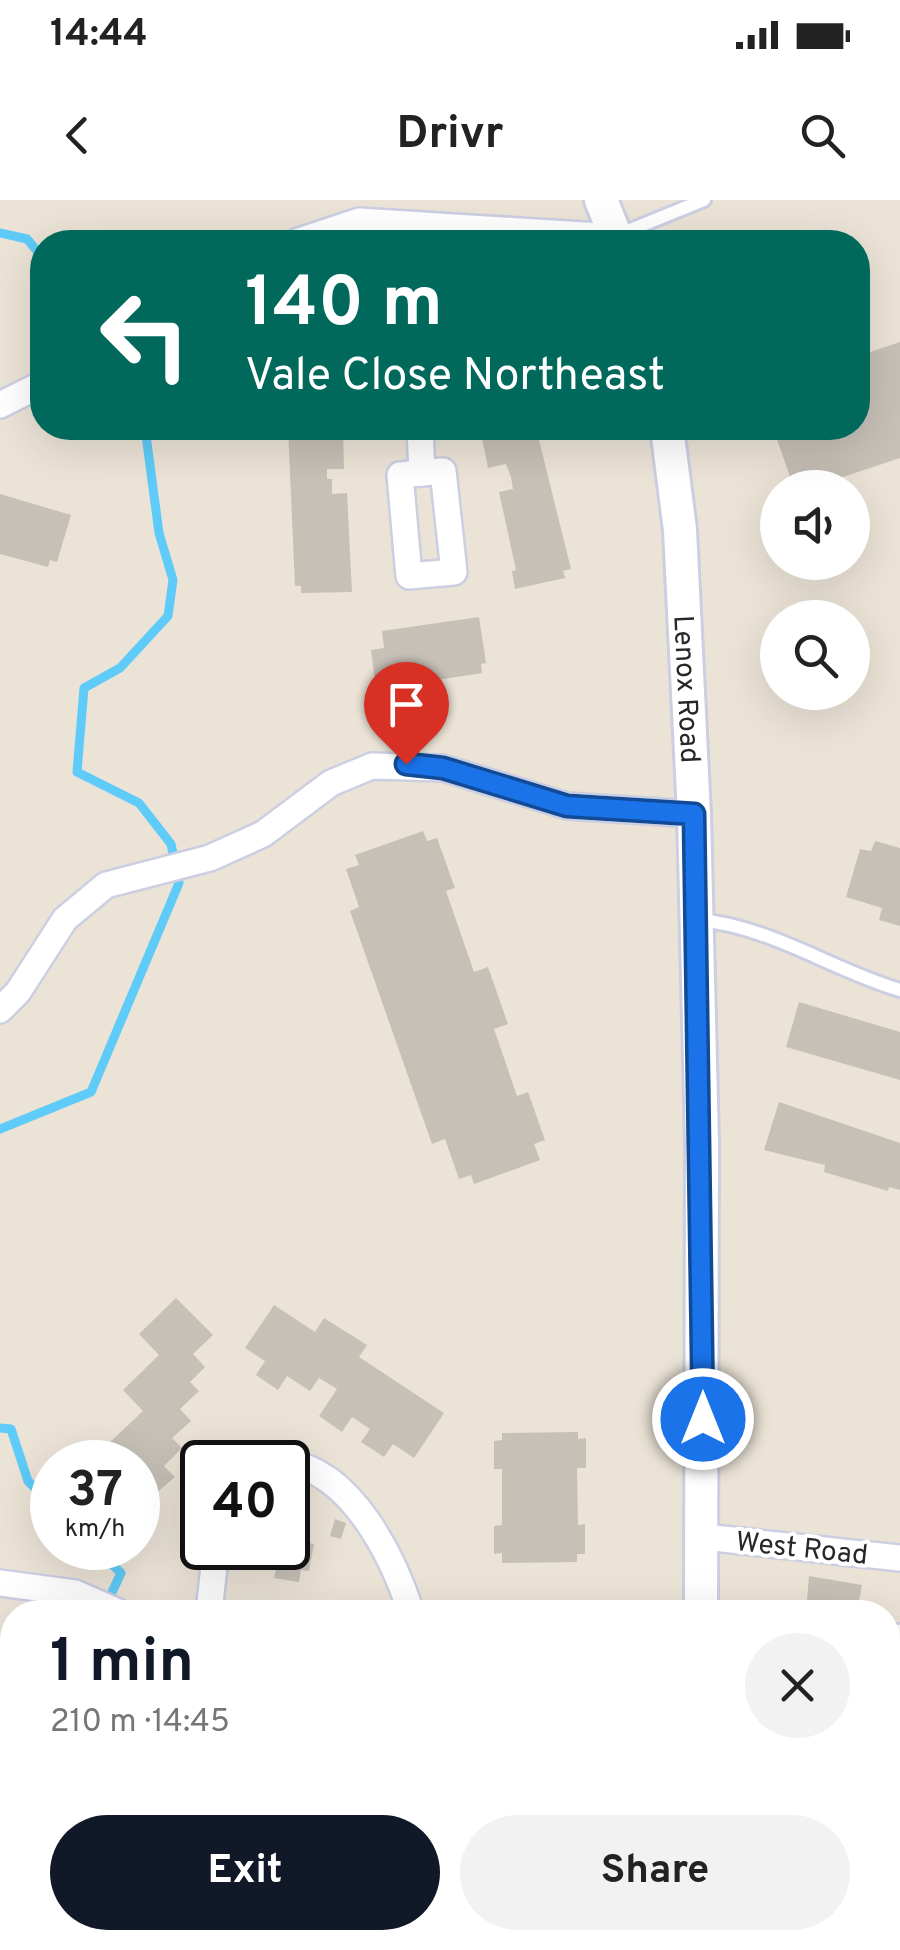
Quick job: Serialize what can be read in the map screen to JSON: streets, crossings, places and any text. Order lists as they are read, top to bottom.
{
  "streets": {
    "street": ["Lenox Road", "West Road"]
  },
  "crossings": [
    ["Lenox Road", "West Road"]
  ],
  "page": {
    "status": "14:44",
    "header": "Drivr",
    "turn": ["140 m", "Vale Close Northeast"],
    "speed": "37 km/h",
    "limit": "40",
    "heading": ["1 min", "210 m · 14:45"],
    "buttons": ["Exit", "Share"]
  }
}
